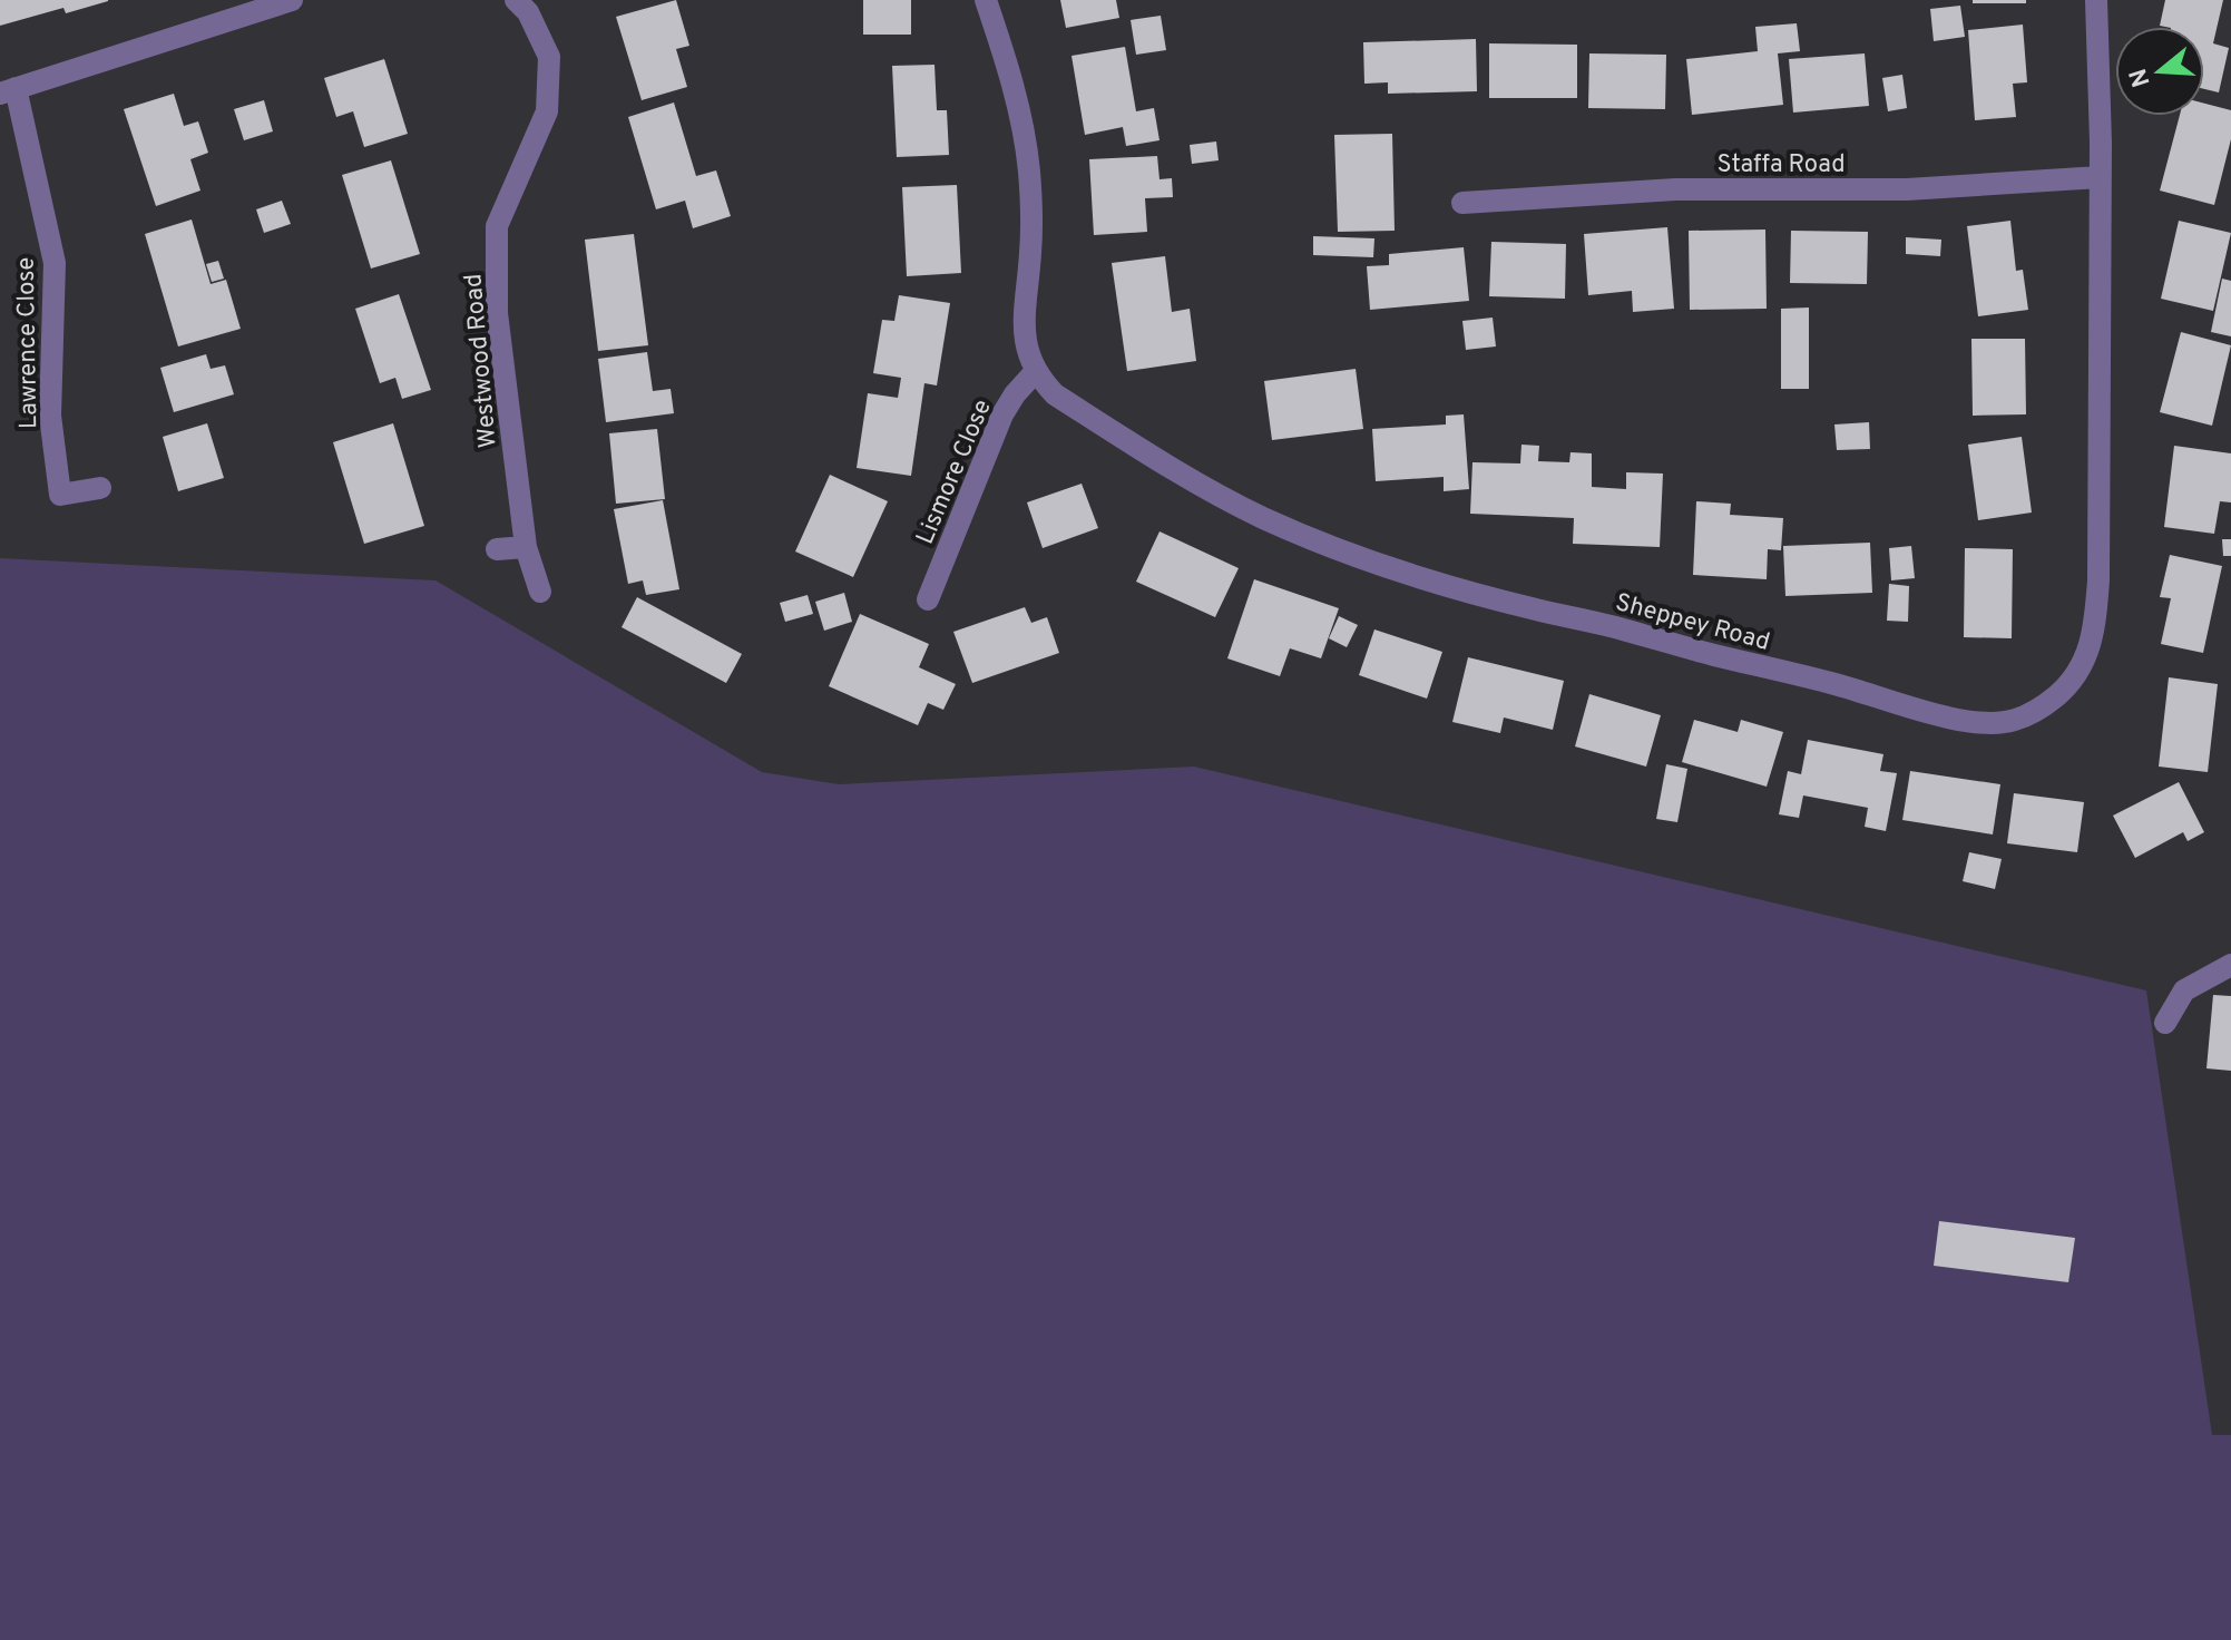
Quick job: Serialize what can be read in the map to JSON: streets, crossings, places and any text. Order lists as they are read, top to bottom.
{
  "streets": {
    "street": [
      "Staffa Road",
      "Lawrence Close",
      "Westwood Road",
      "Lismore Close",
      "Sheppey Road"
    ]
  },
  "crossings": [
    ["Staffa Road", "Sheppey Road"],
    ["Lismore Close", "Sheppey Road"]
  ],
  "north": "left"
}
